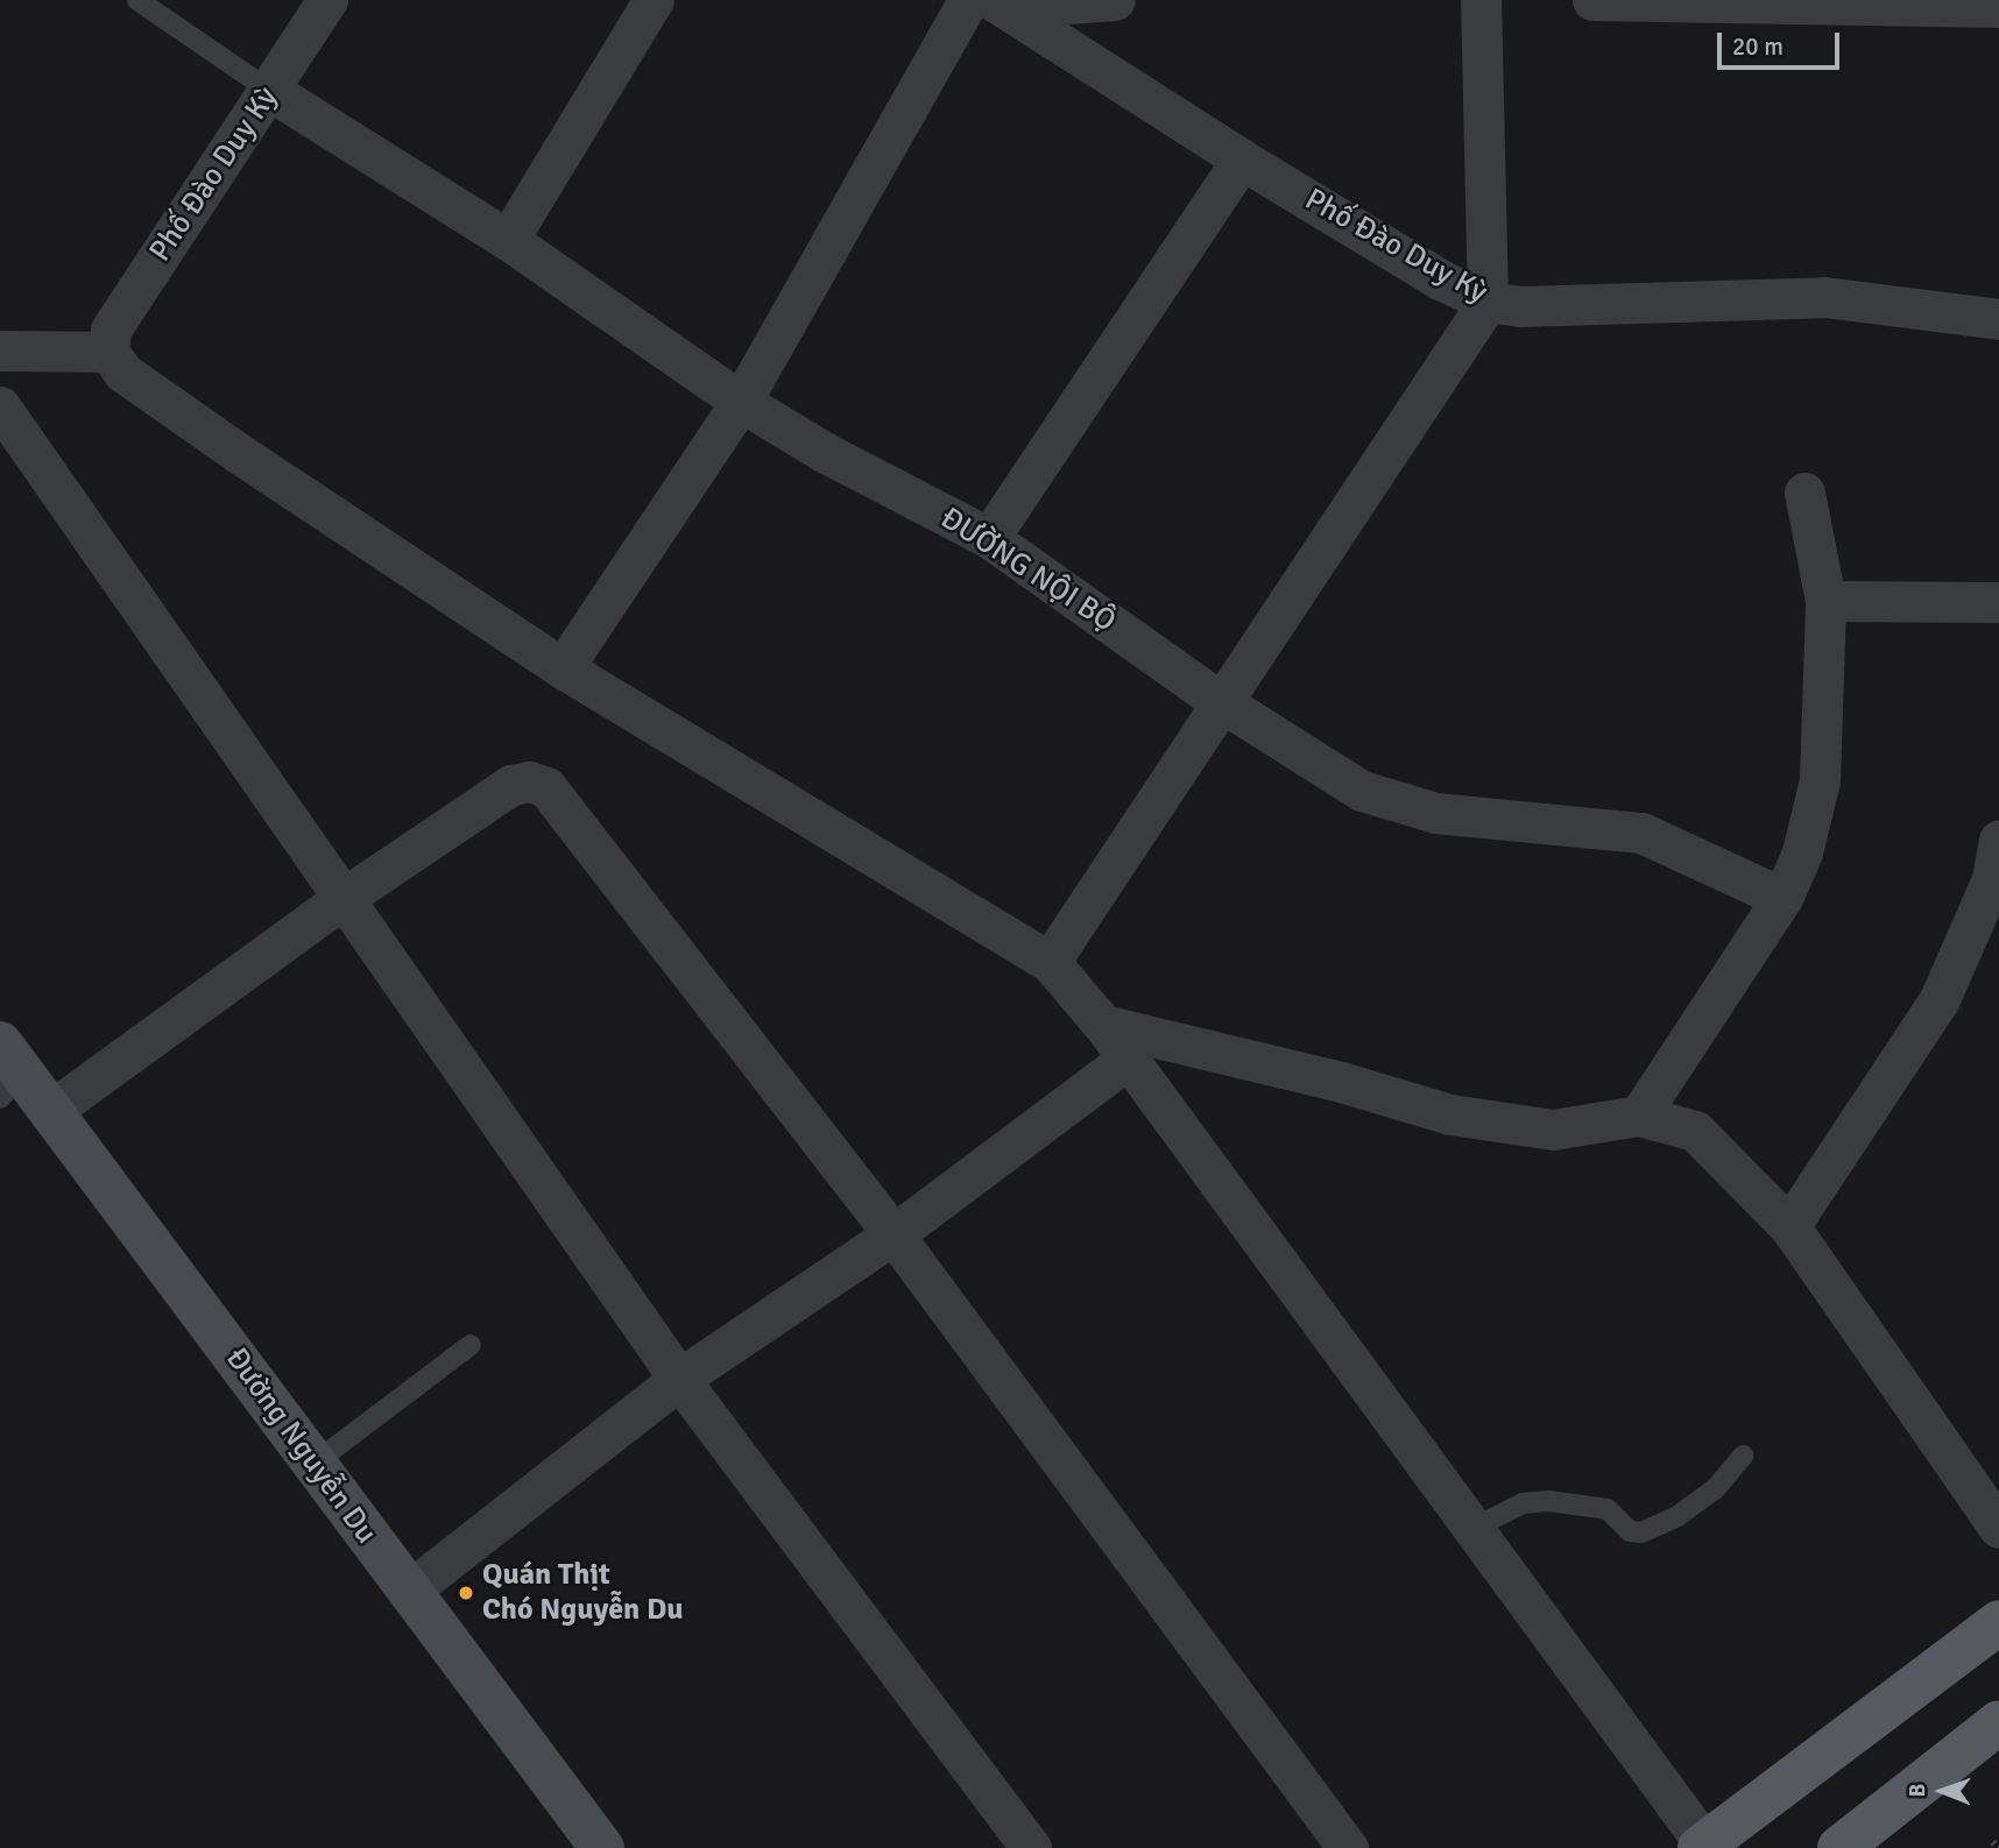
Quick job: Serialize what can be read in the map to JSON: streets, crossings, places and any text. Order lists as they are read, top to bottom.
{
  "streets": {
    "street": ["Phố Đào Duy Kỳ", "ĐƯỜNG NỘI BỘ", "Đường Nguyễn Du"]
  },
  "crossings": [
    ["Phố Đào Duy Kỳ", "ĐƯỜNG NỘI BỘ"]
  ],
  "places": ["Quán Thịt Chó Nguyễn Du"],
  "scale_bar": "20 m",
  "north": "left"
}
